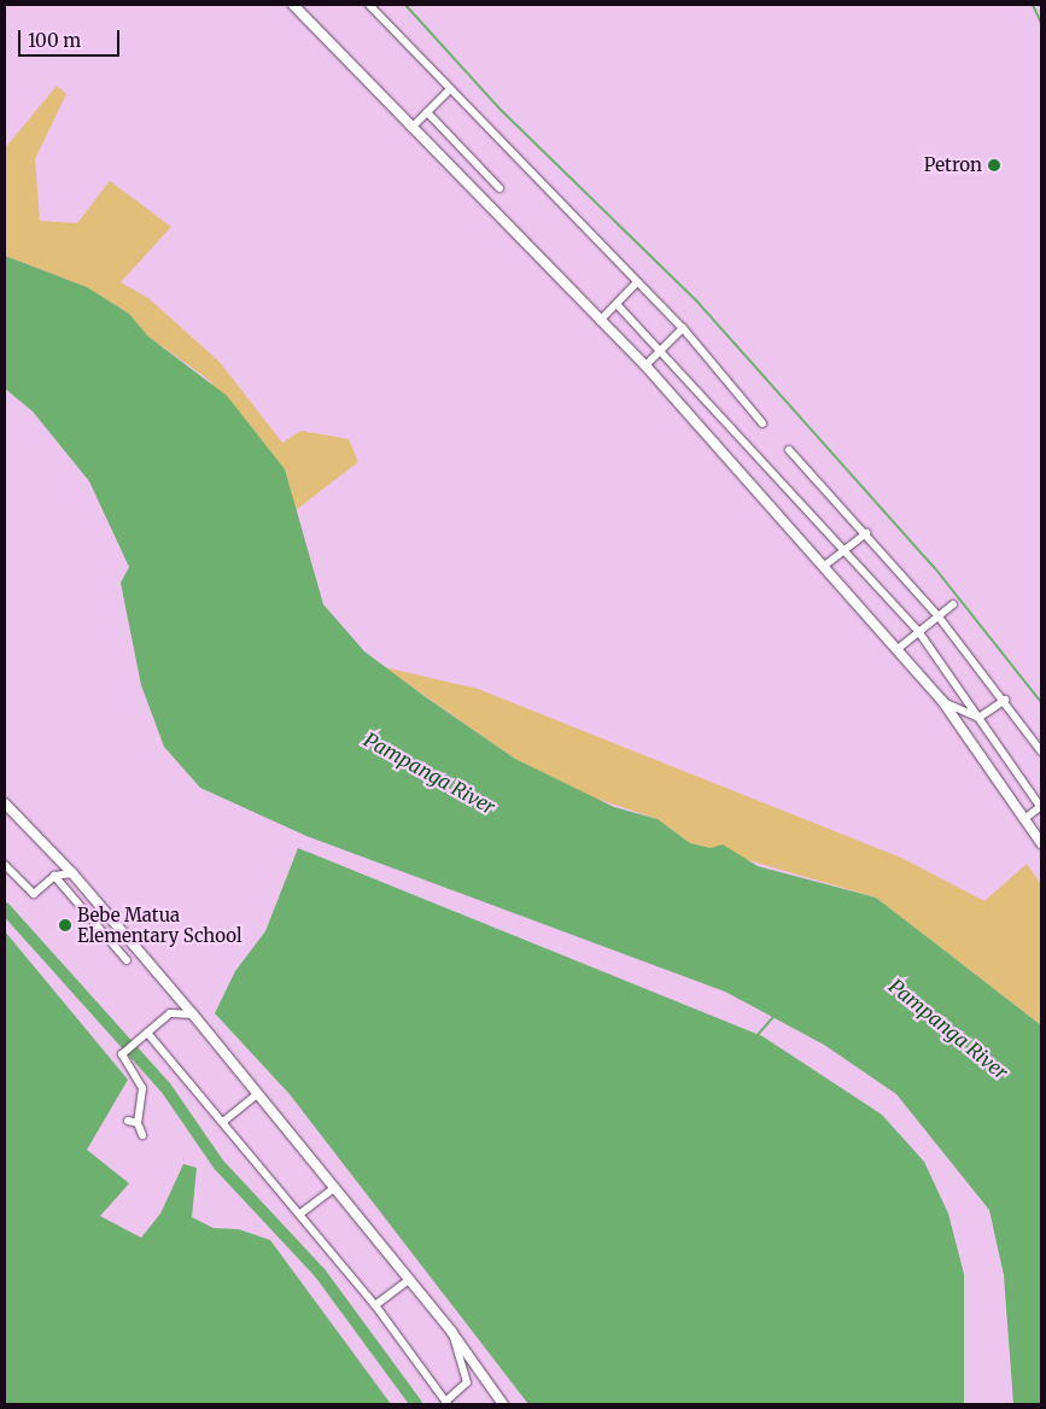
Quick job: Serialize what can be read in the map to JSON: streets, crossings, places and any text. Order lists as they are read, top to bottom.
{
  "water": ["Pampanga River"],
  "places": ["Petron", "Bebe Matua Elementary School"],
  "scale_bar": "100 m"
}
